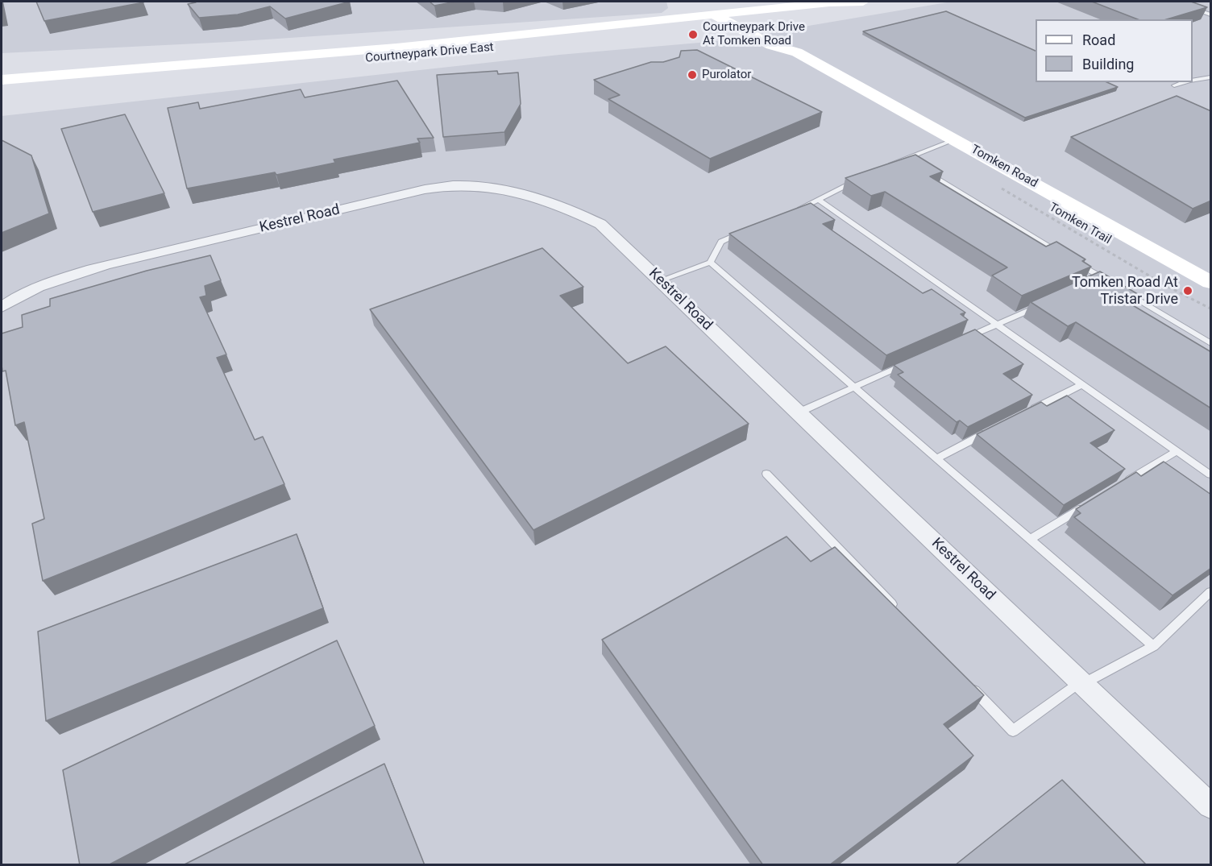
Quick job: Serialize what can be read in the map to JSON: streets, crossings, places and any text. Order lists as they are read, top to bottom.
{
  "streets": {
    "main road": ["Courtneypark Drive East", "Tomken Road"],
    "street": ["Kestrel Road"],
    "path": ["Tomken Trail"]
  },
  "crossings": [
    ["Courtneypark Drive East", "Tomken Road"]
  ],
  "places": ["Courtneypark Drive At Tomken Road", "Purolator", "Tomken Road At Tristar Drive"],
  "legend": ["Road", "Building"]
}
